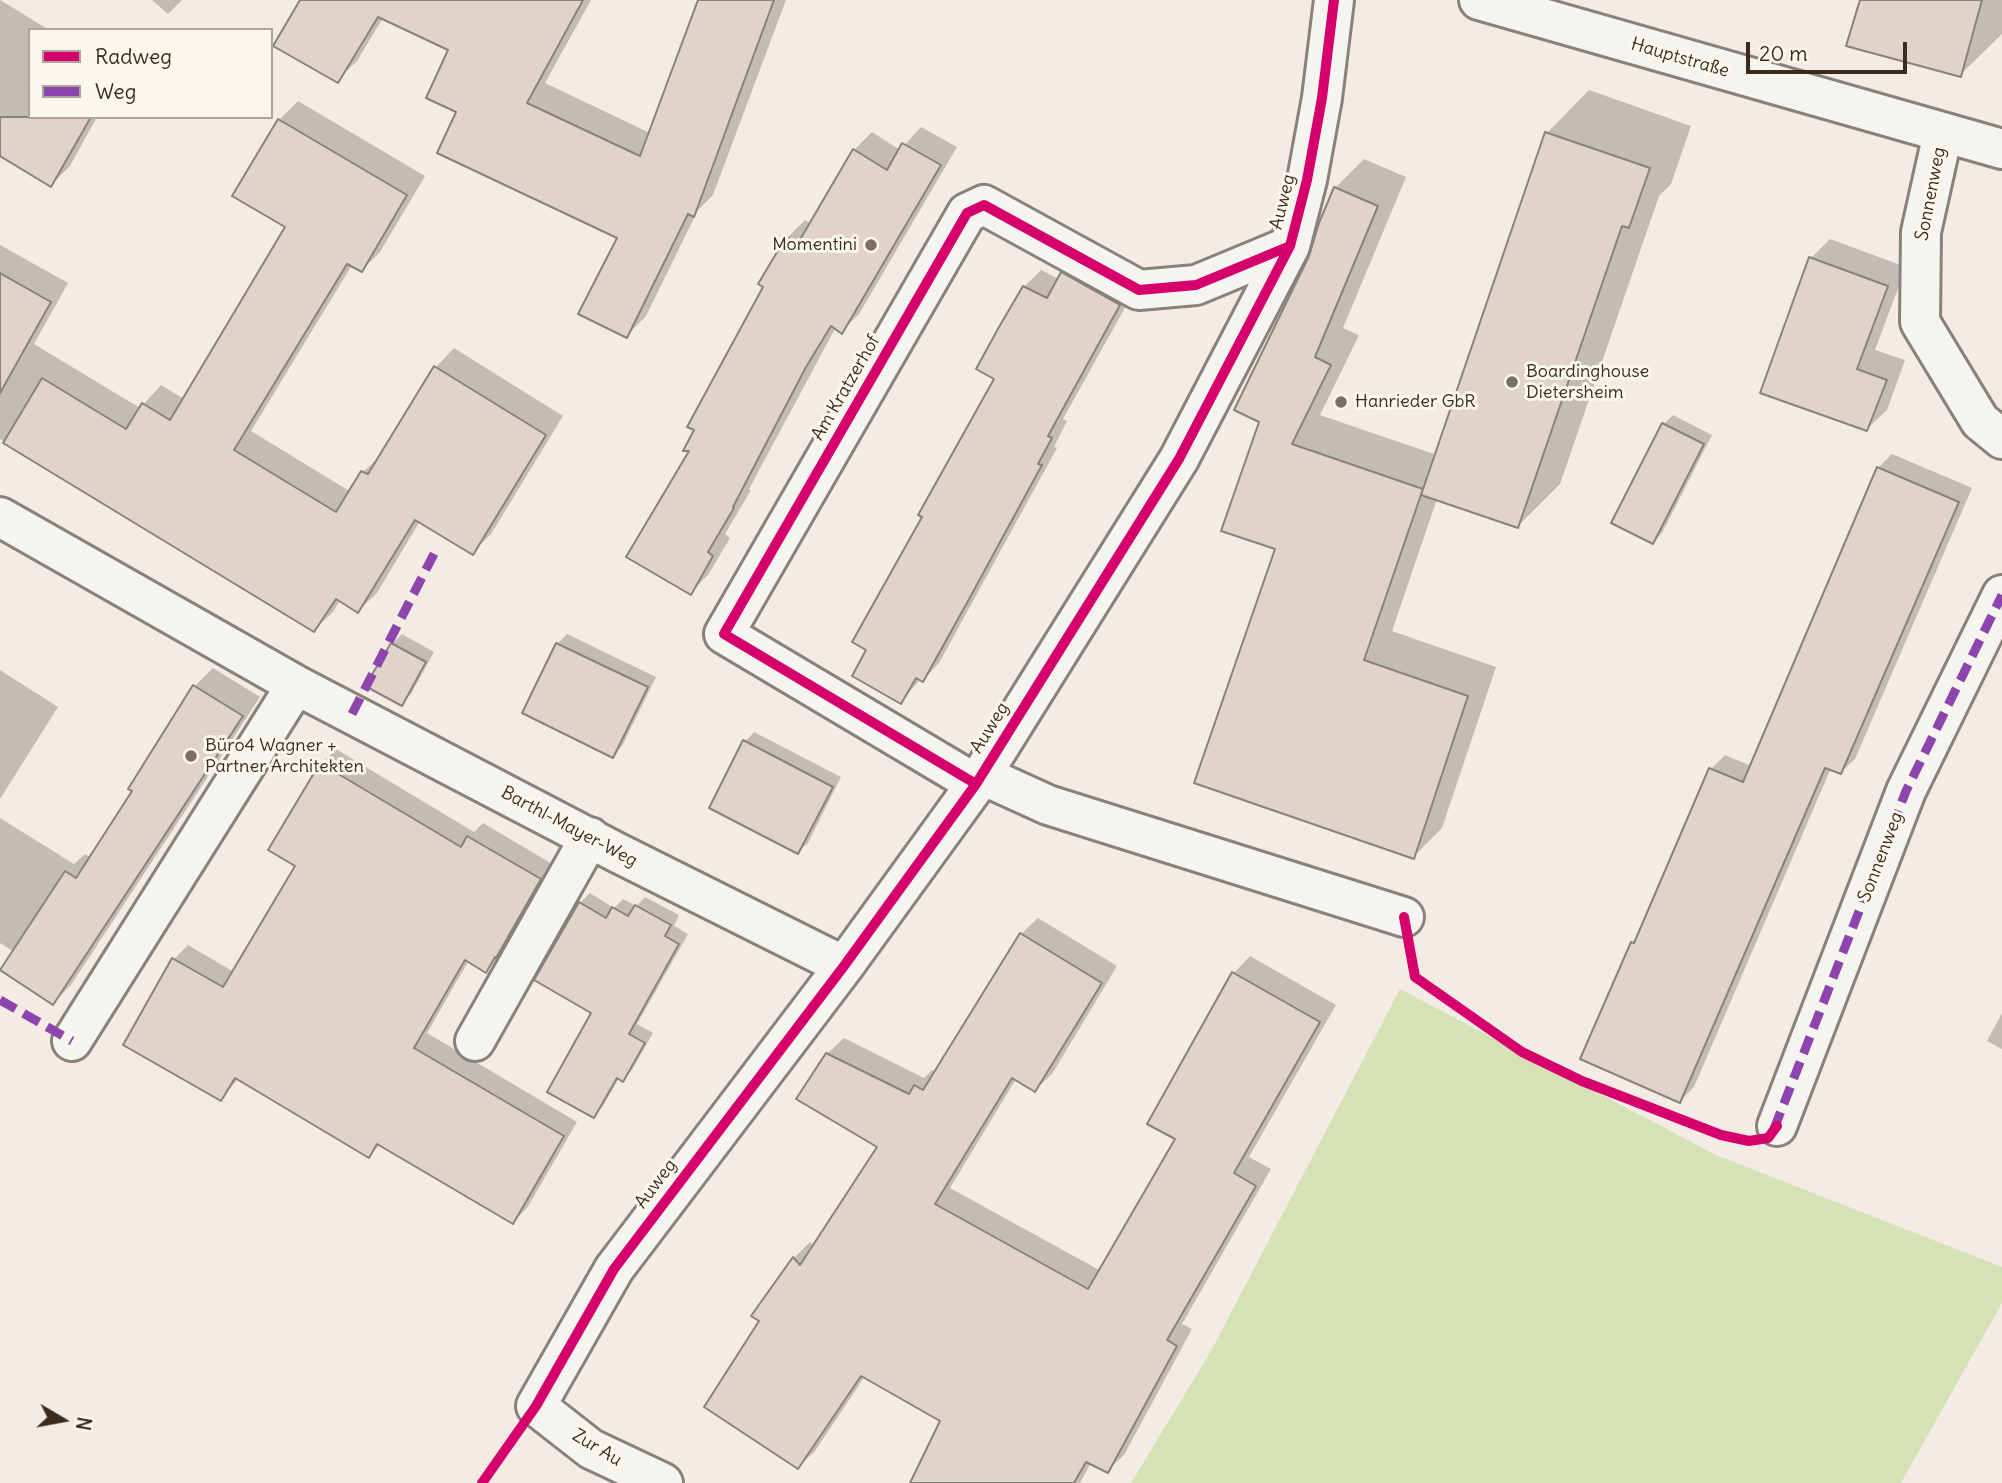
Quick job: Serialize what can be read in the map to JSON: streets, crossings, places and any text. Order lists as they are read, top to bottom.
{
  "streets": {
    "street": [
      "Hauptstraße",
      "Sonnenweg",
      "Auweg",
      "Am Kratzerhof",
      "Barthl-Mayer-Weg",
      "Zur Au"
    ]
  },
  "crossings": [
    ["Hauptstraße", "Sonnenweg"],
    ["Auweg", "Am Kratzerhof"],
    ["Auweg", "Barthl-Mayer-Weg"],
    ["Auweg", "Zur Au"]
  ],
  "places": [
    "Momentini",
    "Boardinghouse Dietersheim",
    "Hanrieder GbR",
    "Büro4 Wagner + Partner Architekten"
  ],
  "legend": ["Radweg", "Weg"],
  "scale_bar": "20 m",
  "north": "right"
}
